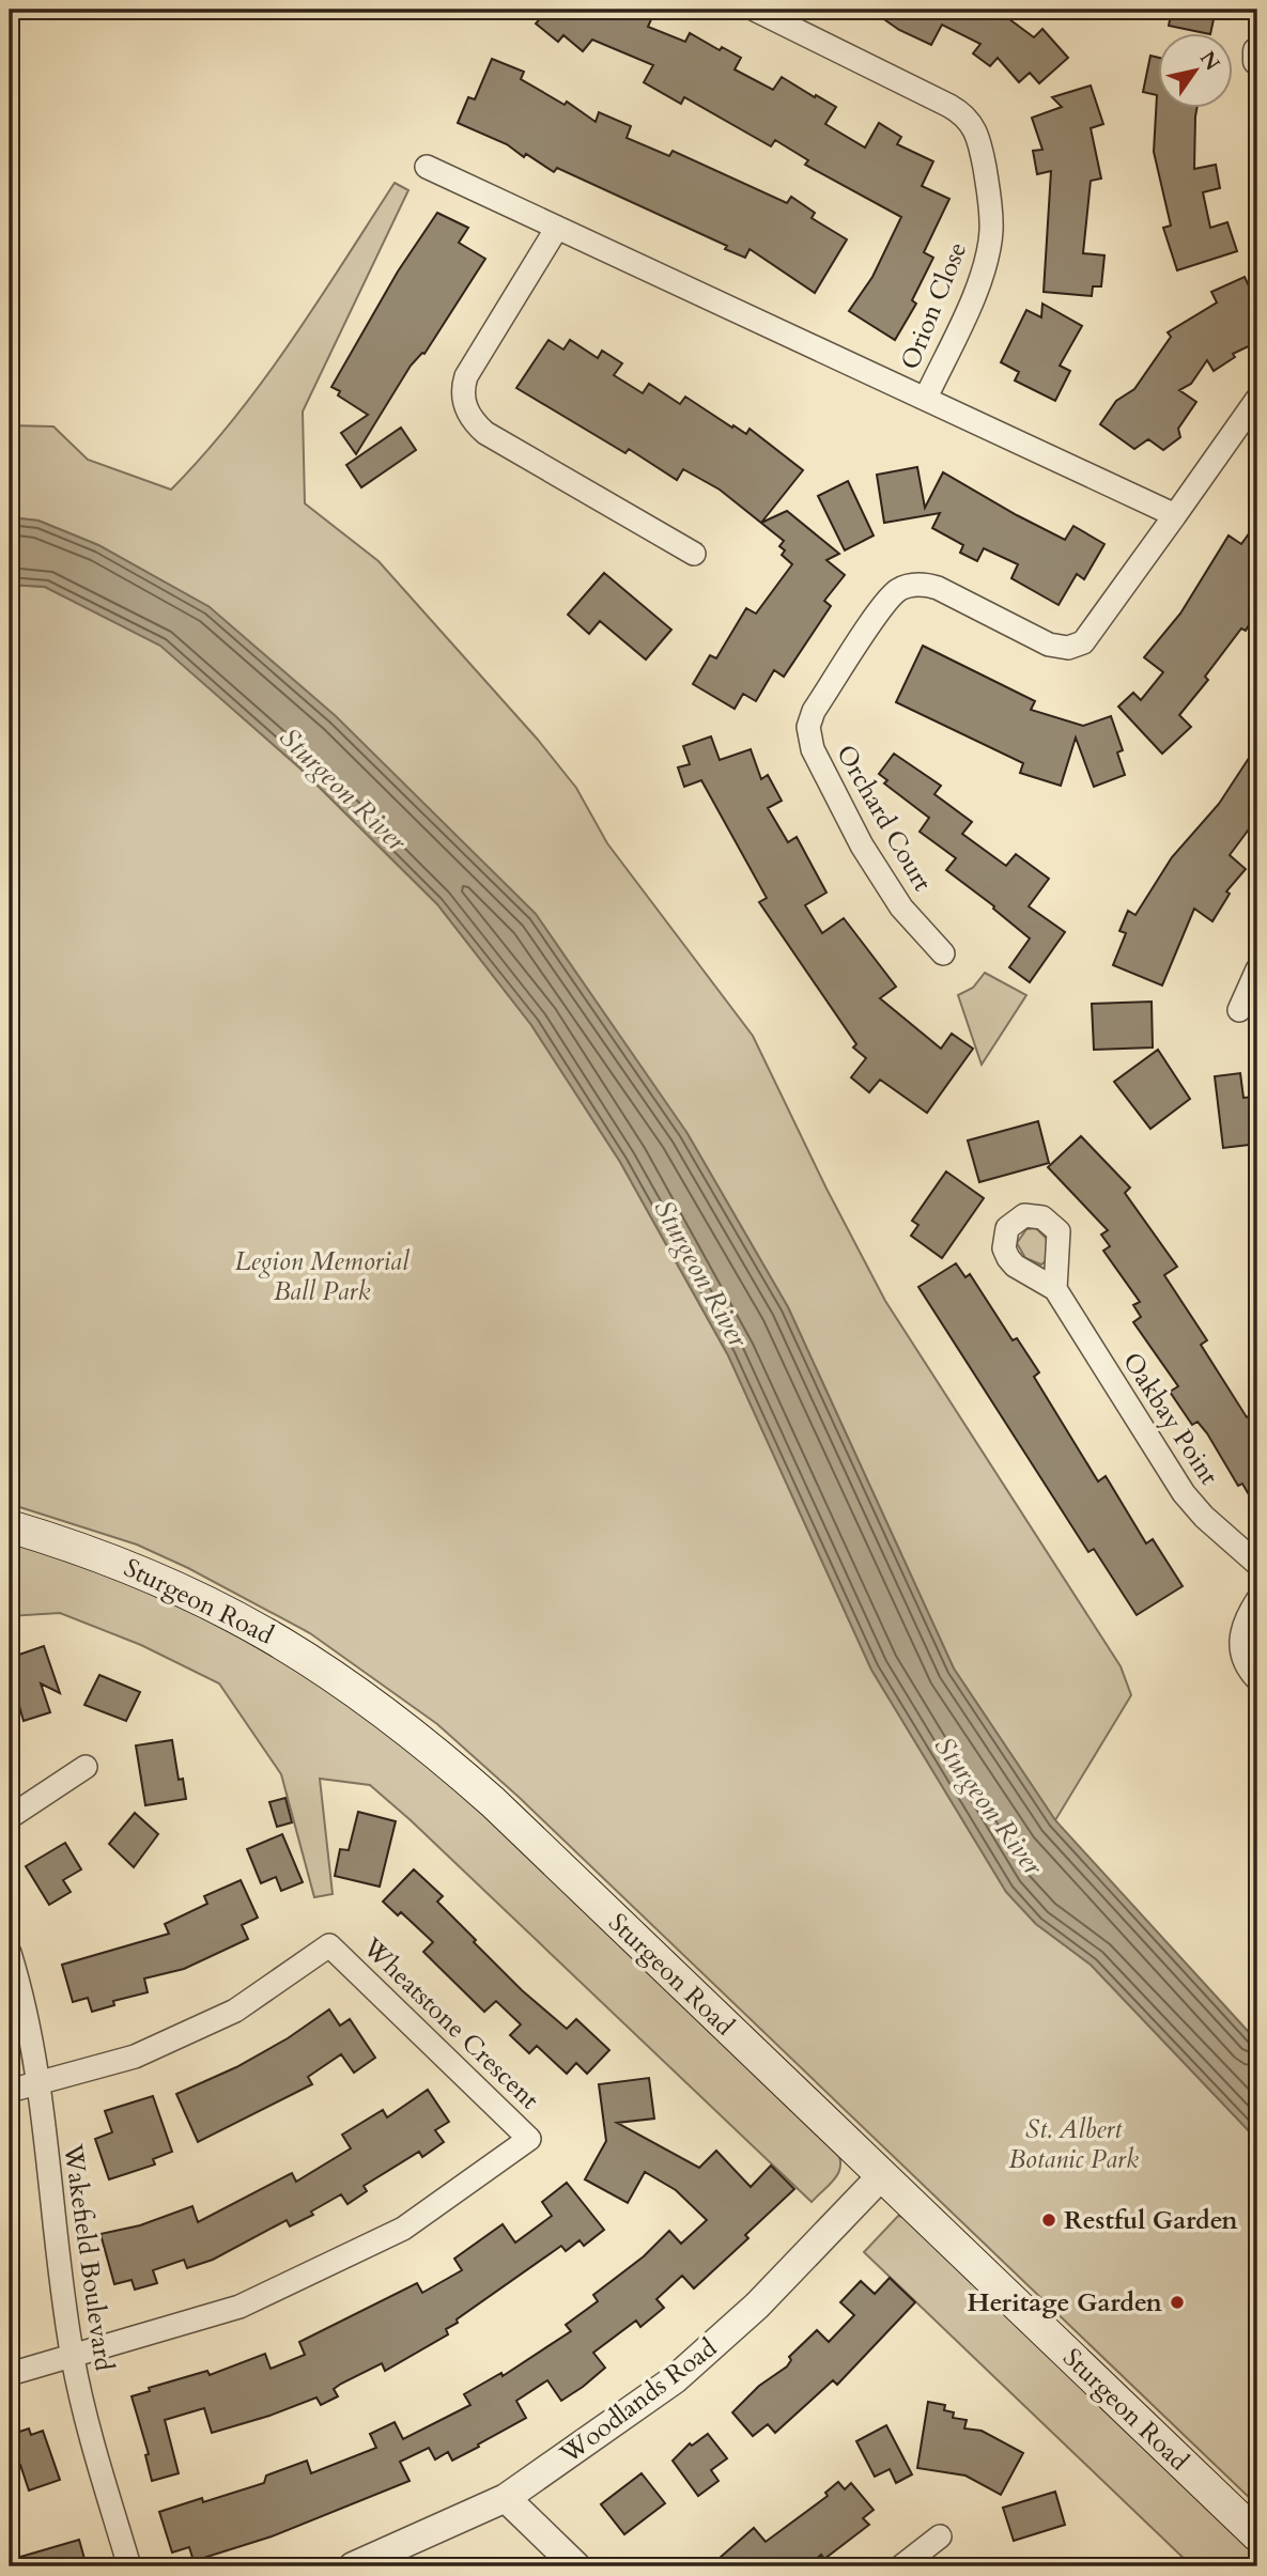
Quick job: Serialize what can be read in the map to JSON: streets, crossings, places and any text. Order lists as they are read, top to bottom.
{
  "streets": {
    "main road": ["Sturgeon Road"],
    "street": [
      "Orion Close",
      "Orchard Court",
      "Oakbay Point",
      "Wheatstone Crescent",
      "Wakefield Boulevard",
      "Woodlands Road"
    ]
  },
  "crossings": [
    ["Sturgeon Road", "Woodlands Road"],
    ["Wheatstone Crescent", "Wakefield Boulevard"]
  ],
  "water": ["Sturgeon River"],
  "parks": ["Legion Memorial Ball Park", "St. Albert Botanic Park"],
  "places": ["Restful Garden", "Heritage Garden"],
  "north": "top right"
}
